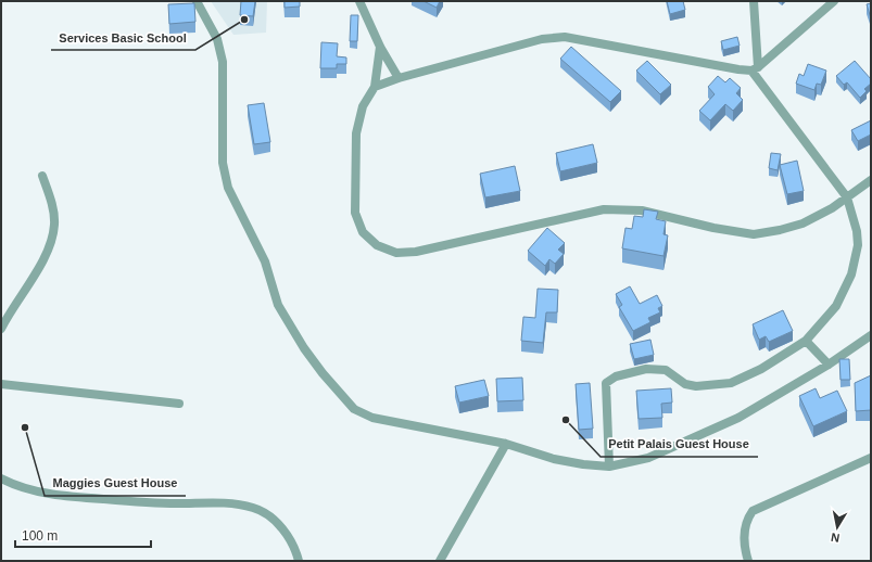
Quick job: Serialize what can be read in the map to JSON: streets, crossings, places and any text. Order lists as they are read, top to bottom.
{
  "places": ["Services Basic School", "Petit Palais Guest House", "Maggies Guest House"],
  "scale_bar": "100 m",
  "north": "bottom"
}
